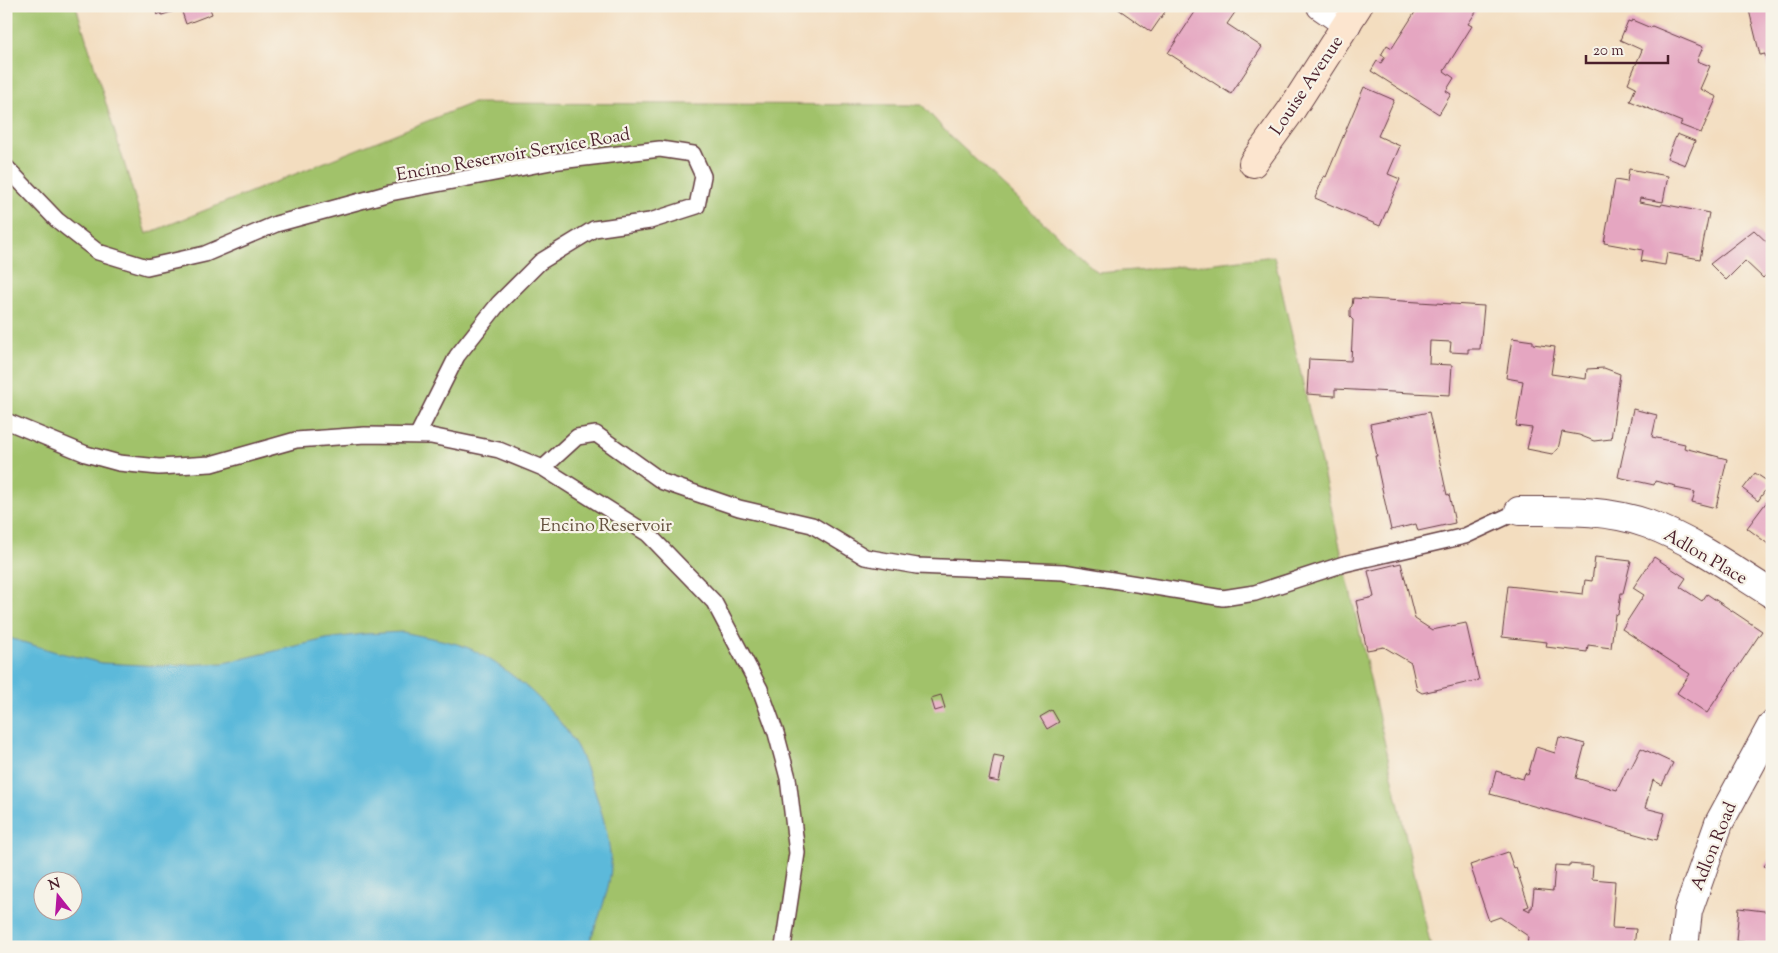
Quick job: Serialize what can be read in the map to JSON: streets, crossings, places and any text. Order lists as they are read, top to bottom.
{
  "streets": {
    "street": ["Louise Avenue", "Adlon Place", "Adlon Road"],
    "lane": ["Encino Reservoir Service Road"]
  },
  "parks": ["Encino Reservoir"],
  "scale_bar": "20 m",
  "north": "top"
}
